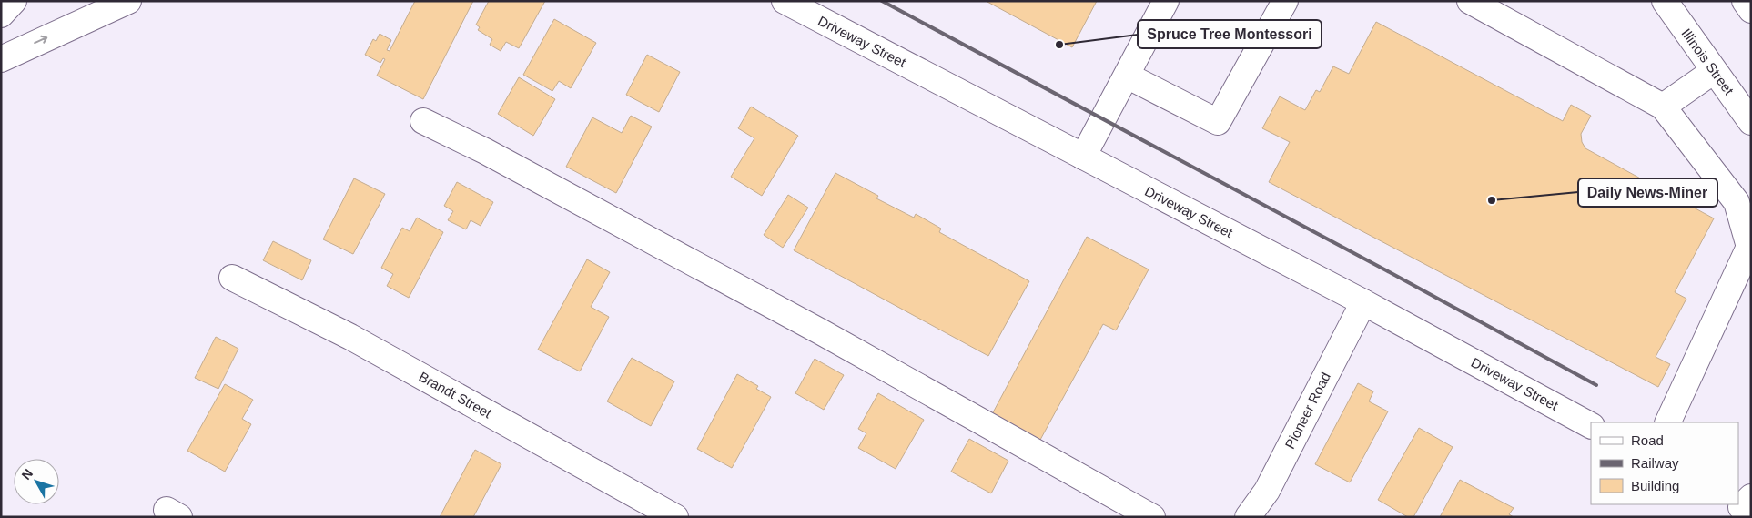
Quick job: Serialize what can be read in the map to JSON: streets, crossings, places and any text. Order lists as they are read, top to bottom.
{
  "streets": {
    "street": [
      "Driveway Street",
      "Illinois Street",
      "Brandt Street",
      "Pioneer Road"
    ]
  },
  "crossings": [
    ["Driveway Street", "Pioneer Road"]
  ],
  "places": ["Spruce Tree Montessori", "Daily News-Miner"],
  "legend": ["Road", "Railway", "Building"],
  "north": "top left"
}
